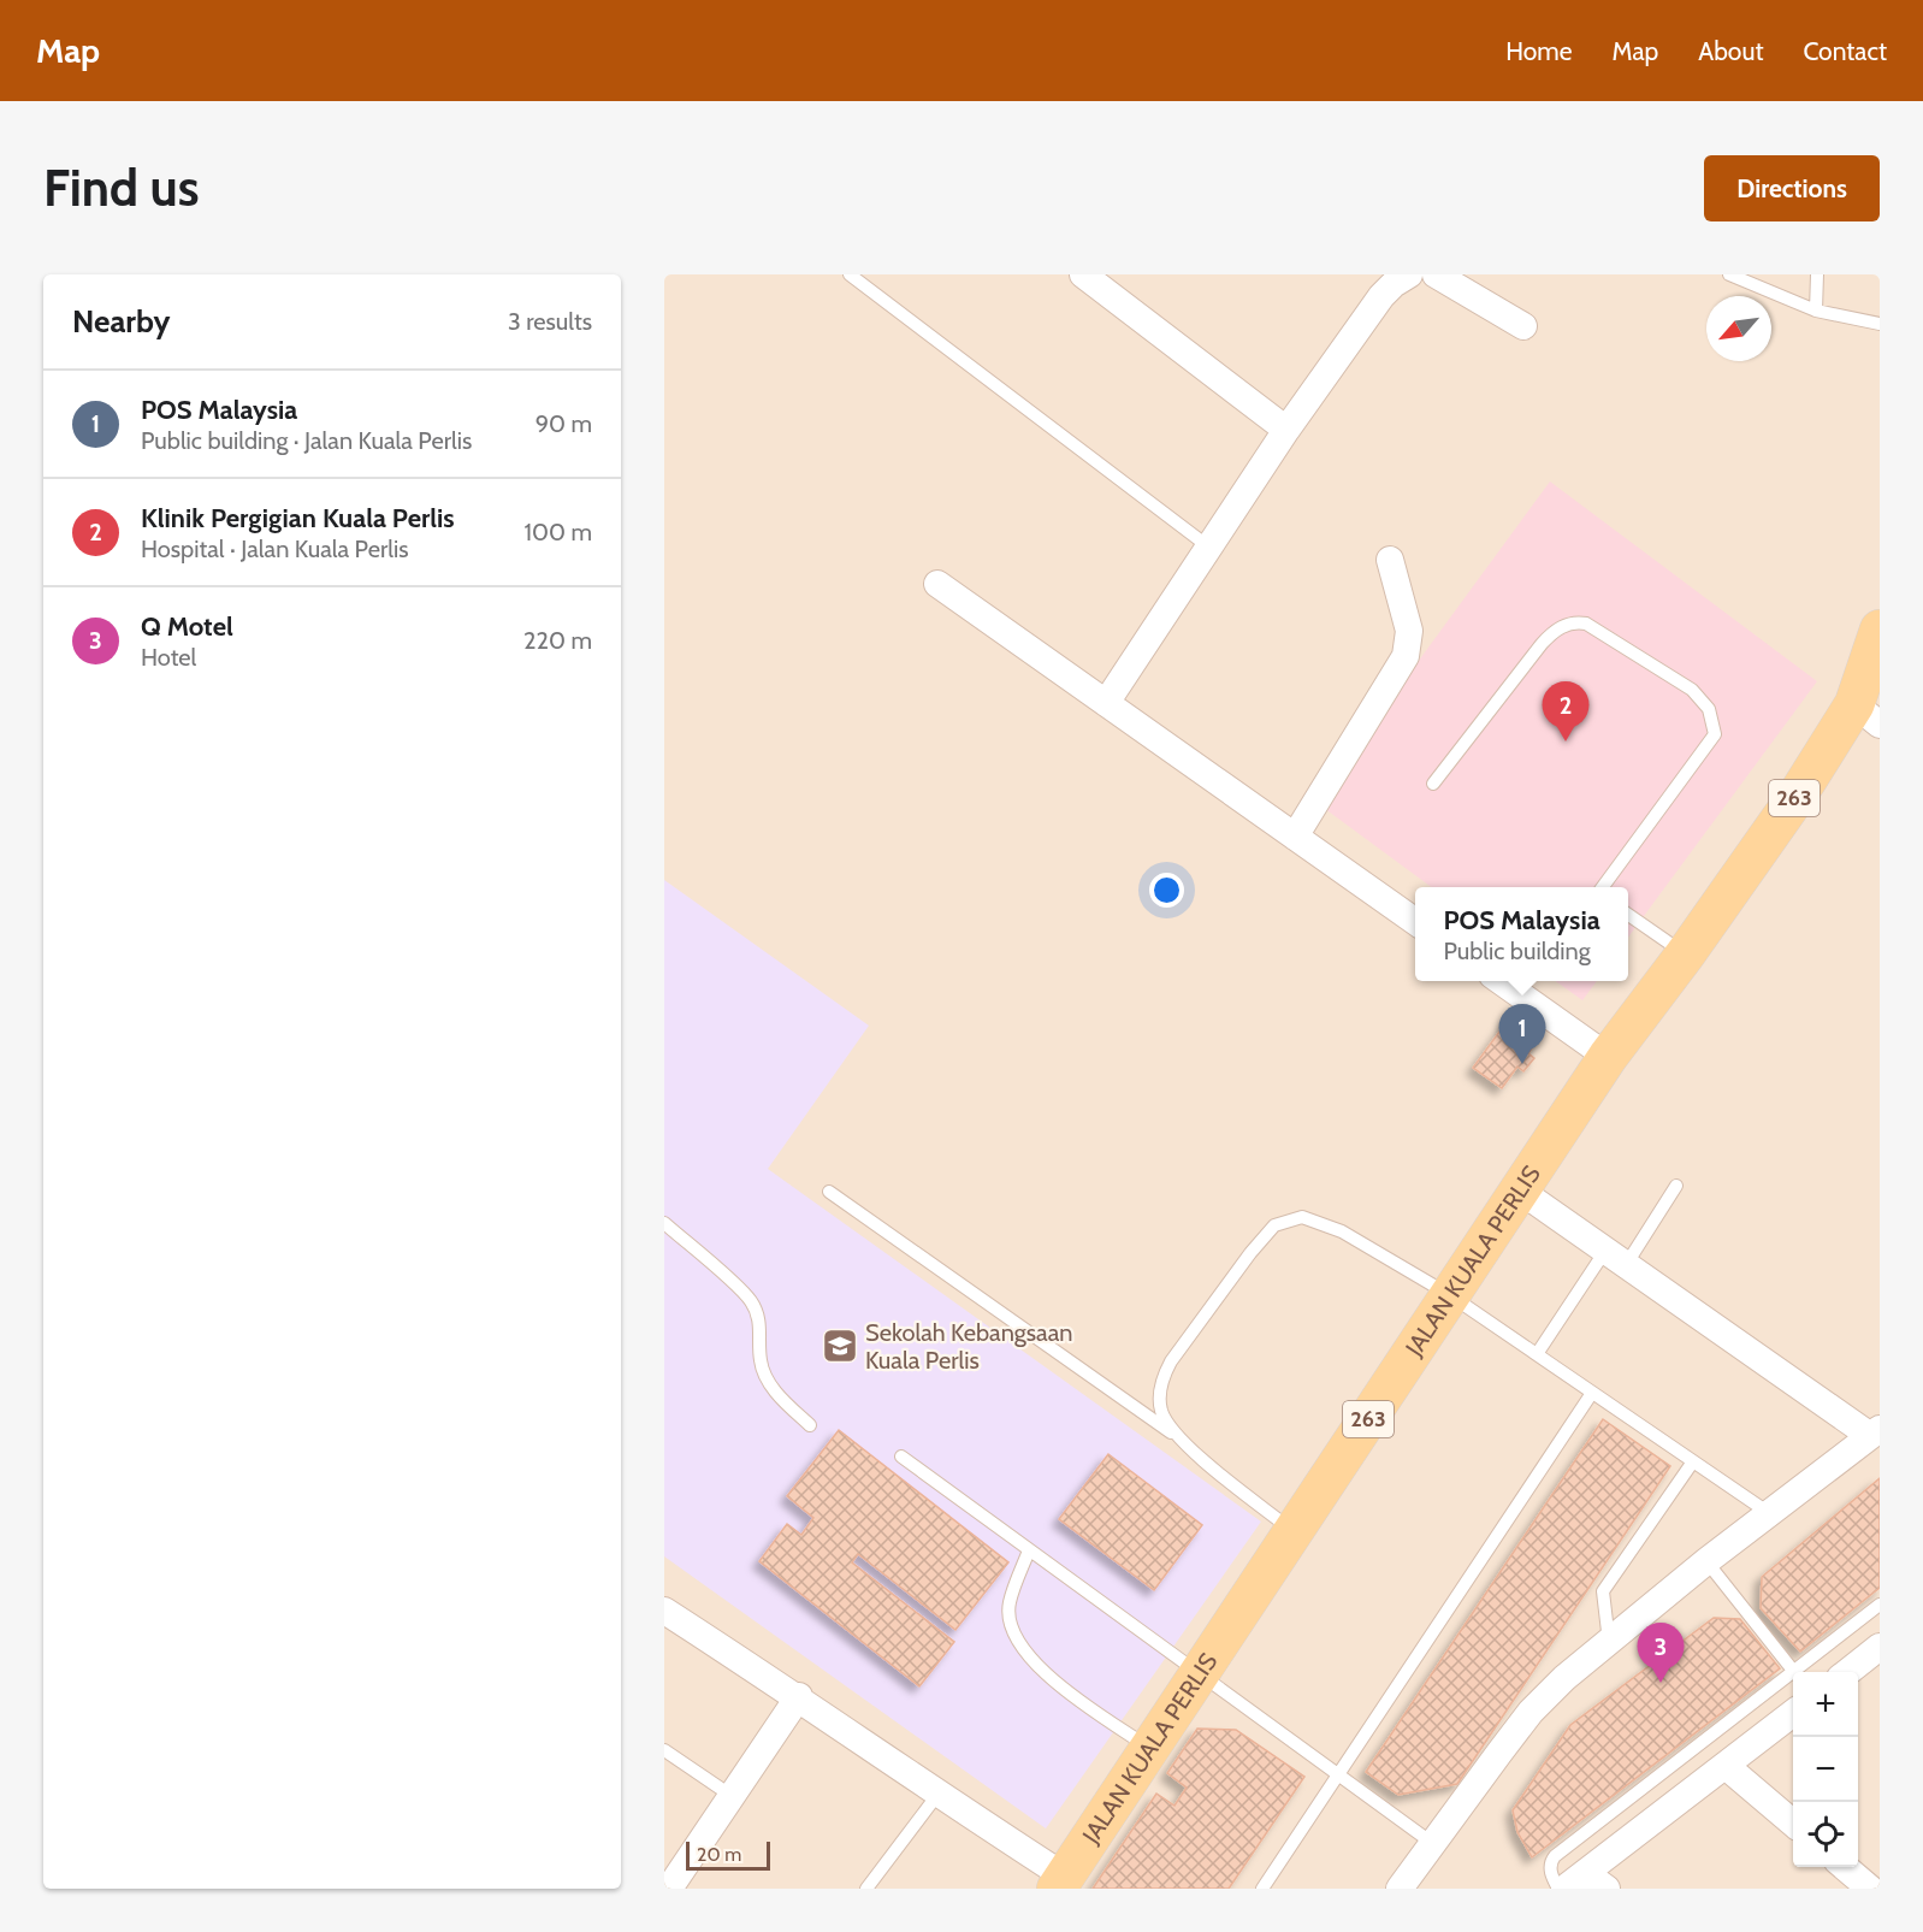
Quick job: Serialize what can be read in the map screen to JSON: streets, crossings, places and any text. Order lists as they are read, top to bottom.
{
  "streets": {
    "main road": ["263", "JALAN KUALA PERLIS"]
  },
  "places": {
    "school or university": ["Sekolah Kebangsaan Kuala Perlis"]
  },
  "scale_bar": "20 m",
  "north": "bottom left",
  "page": {
    "header": "Map",
    "nav": [
      "Home",
      "Map",
      "About",
      "Contact"
    ],
    "buttons": "Directions",
    "title": "Find us",
    "heading": ["Nearby", "3 results"],
    "list": [
      {
        "mark": "1",
        "name": "POS Malaysia",
        "note": "Public building · Jalan Kuala Perlis",
        "value": "90 m"
      },
      {
        "mark": "2",
        "name": "Klinik Pergigian Kuala Perlis",
        "note": "Hospital · Jalan Kuala Perlis",
        "value": "100 m"
      },
      {
        "mark": "3",
        "name": "Q Motel",
        "note": "Hotel",
        "value": "220 m"
      }
    ],
    "pins": ["2", "1", "3"],
    "popup": ["POS Malaysia", "Public building"],
    "map_buttons": ["+", "−"],
    "scale": "20 m"
  }
}
